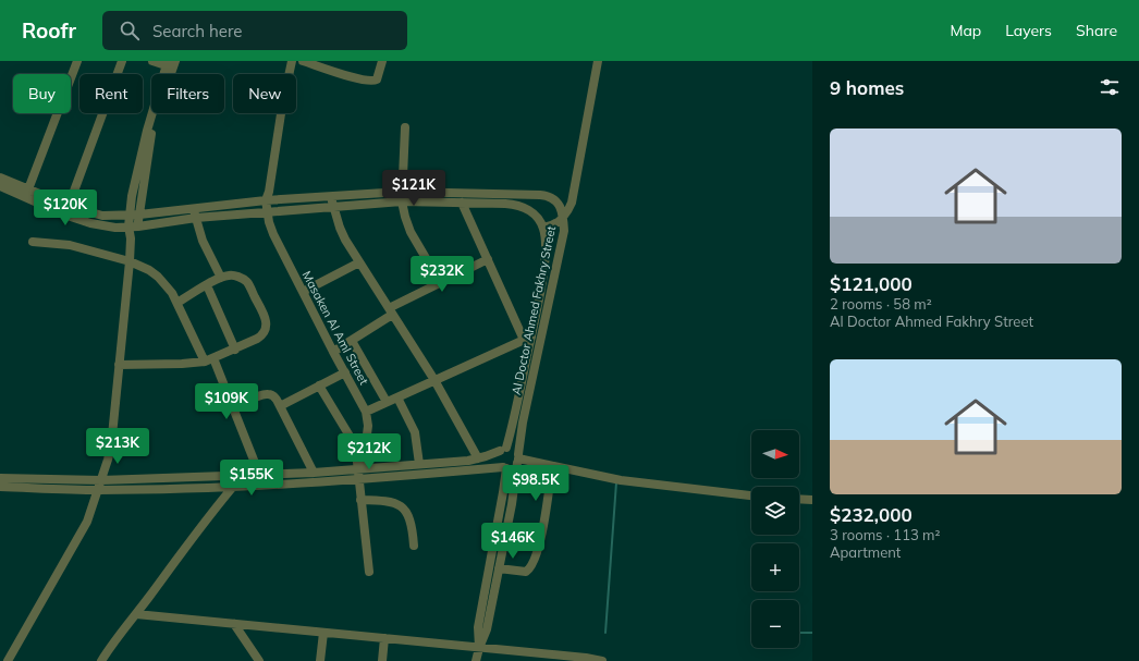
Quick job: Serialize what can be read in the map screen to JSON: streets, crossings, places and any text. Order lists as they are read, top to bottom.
{
  "streets": {
    "street": ["Al Doctor Ahmed Fakhry Street", "Masaken Al Aml Street"]
  },
  "crossings": [
    ["Al Doctor Ahmed Fakhry Street", "Masaken Al Aml Street"]
  ],
  "north": "right",
  "page": {
    "header": "Roofr",
    "search": "Search here",
    "nav": ["Map", "Layers", "Share"],
    "heading": "9 homes",
    "chip": [
      "Buy",
      "Rent",
      "Filters",
      "New"
    ],
    "list": [
      {
        "name": "$121,000",
        "note": "2 rooms · 58 m² · Al Doctor Ahmed Fakhry Street"
      },
      {
        "name": "$232,000",
        "note": "3 rooms · 113 m² · Apartment"
      }
    ],
    "price": [
      "$121K",
      "$120K",
      "$232K",
      "$109K",
      "$213K",
      "$212K",
      "$155K",
      "$98.5K",
      "$146K"
    ],
    "map_buttons": ["+", "−"]
  }
}
